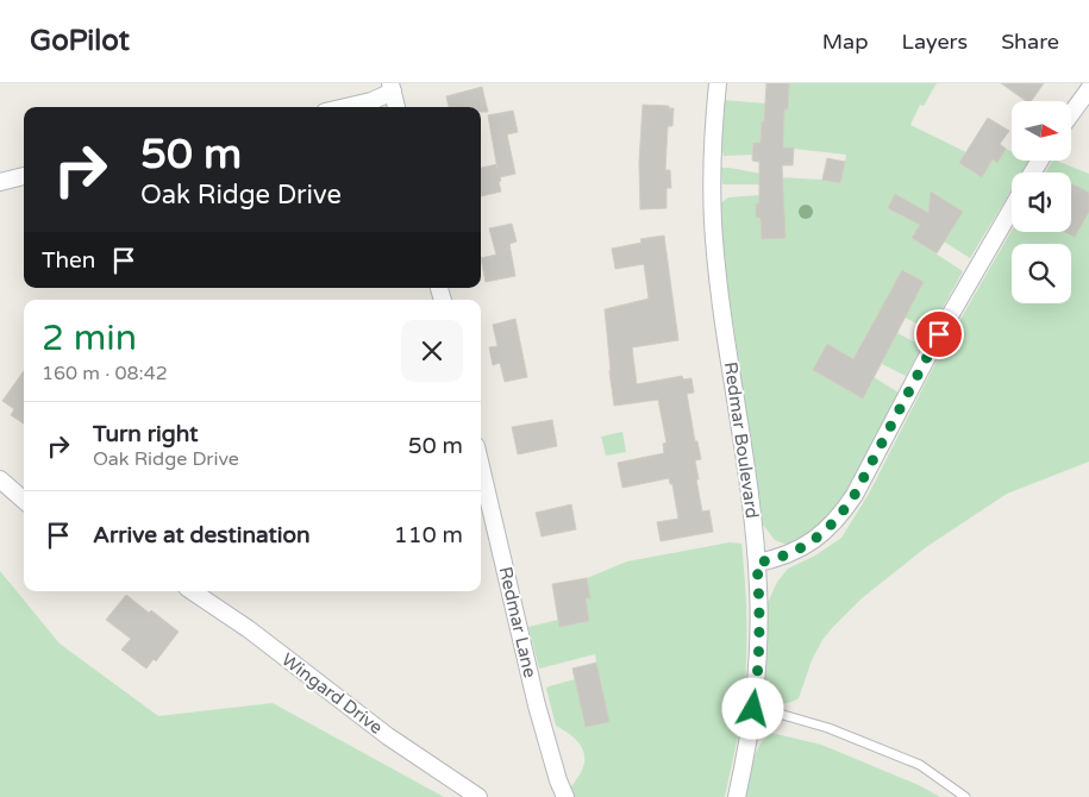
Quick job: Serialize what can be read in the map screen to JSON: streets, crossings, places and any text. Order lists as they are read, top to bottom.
{
  "streets": {
    "street": ["Redmar Boulevard", "Redmar Lane", "Wingard Drive"]
  },
  "north": "right",
  "page": {
    "header": "GoPilot",
    "nav": ["Map", "Layers", "Share"],
    "turn": ["50 m", "Oak Ridge Drive"],
    "then": "Then",
    "heading": ["2 min", "160 m · 08:42"],
    "list": [
      {
        "name": "Turn right",
        "note": "Oak Ridge Drive",
        "value": "50 m"
      },
      {
        "name": "Arrive at destination",
        "value": "110 m"
      }
    ]
  }
}
